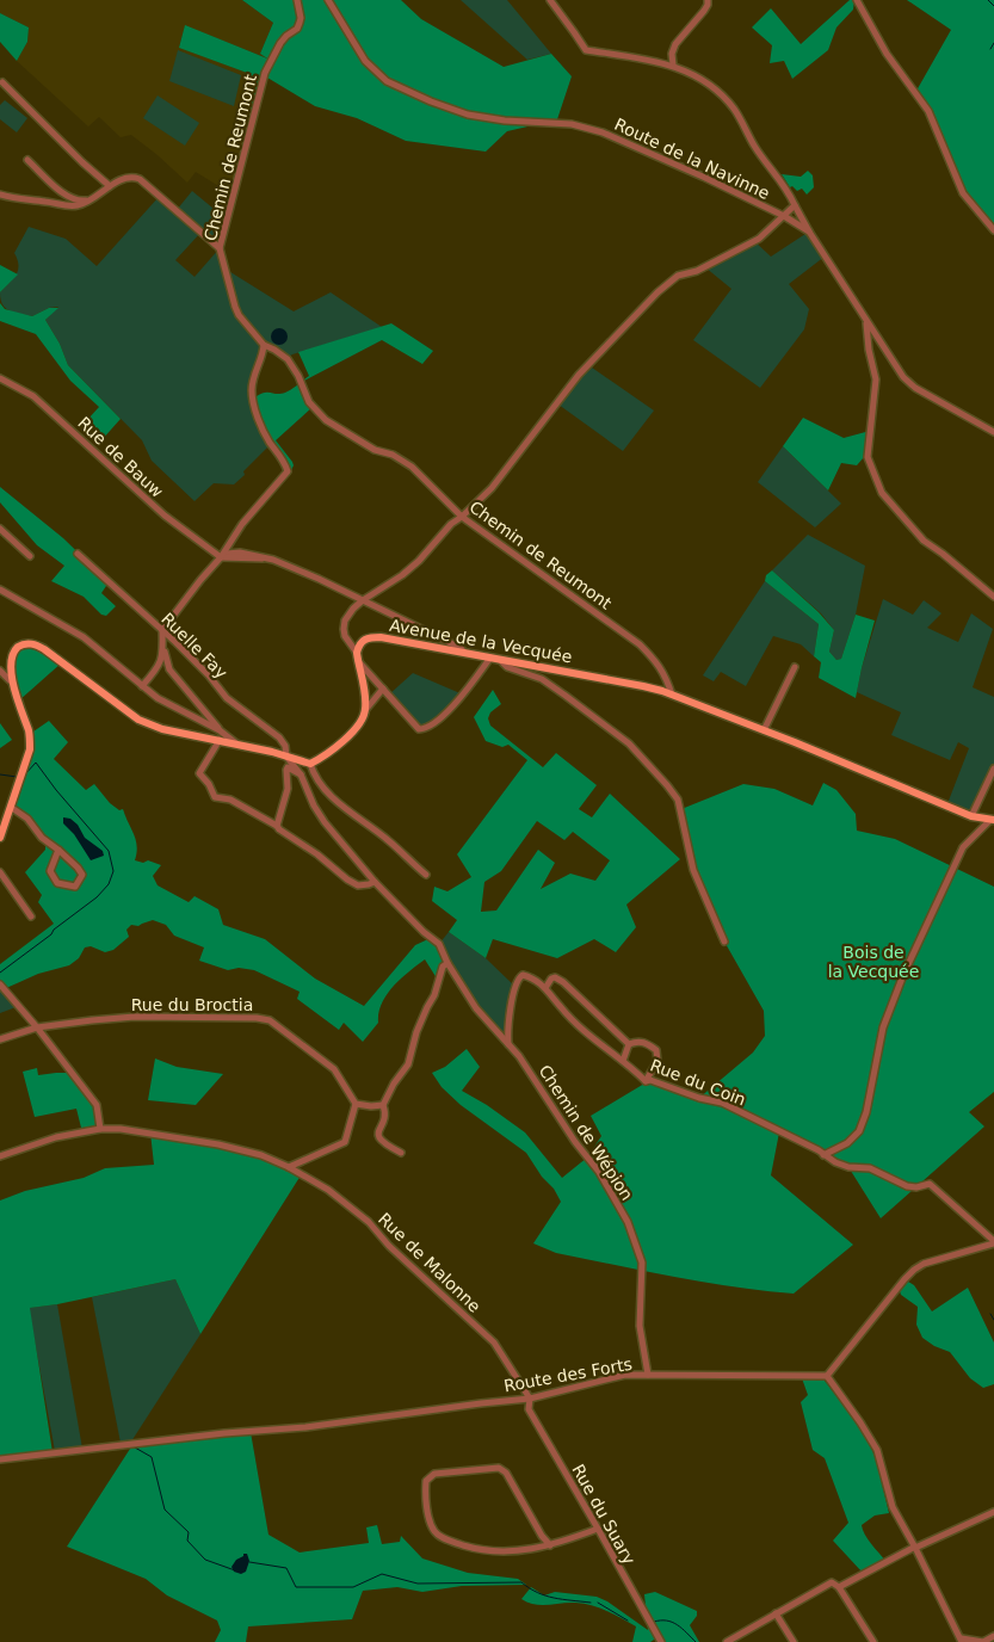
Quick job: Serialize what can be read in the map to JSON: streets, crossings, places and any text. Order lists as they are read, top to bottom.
{
  "streets": {
    "main road": ["Avenue de la Vecquée"],
    "street": [
      "Chemin de Reumont",
      "Route de la Navinne",
      "Rue de Bauw",
      "Ruelle Fay",
      "Rue du Broctia",
      "Rue du Coin",
      "Chemin de Wépion",
      "Rue de Malonne",
      "Route des Forts",
      "Rue du Suary"
    ]
  },
  "crossings": [
    ["Chemin de Reumont", "Avenue de la Vecquée"],
    ["Rue du Coin", "Chemin de Wépion"],
    ["Chemin de Wépion", "Route des Forts"],
    ["Rue de Malonne", "Route des Forts"],
    ["Rue de Malonne", "Rue du Suary"],
    ["Route des Forts", "Rue du Suary"]
  ],
  "parks": ["Bois de la Vecquée"]
}
